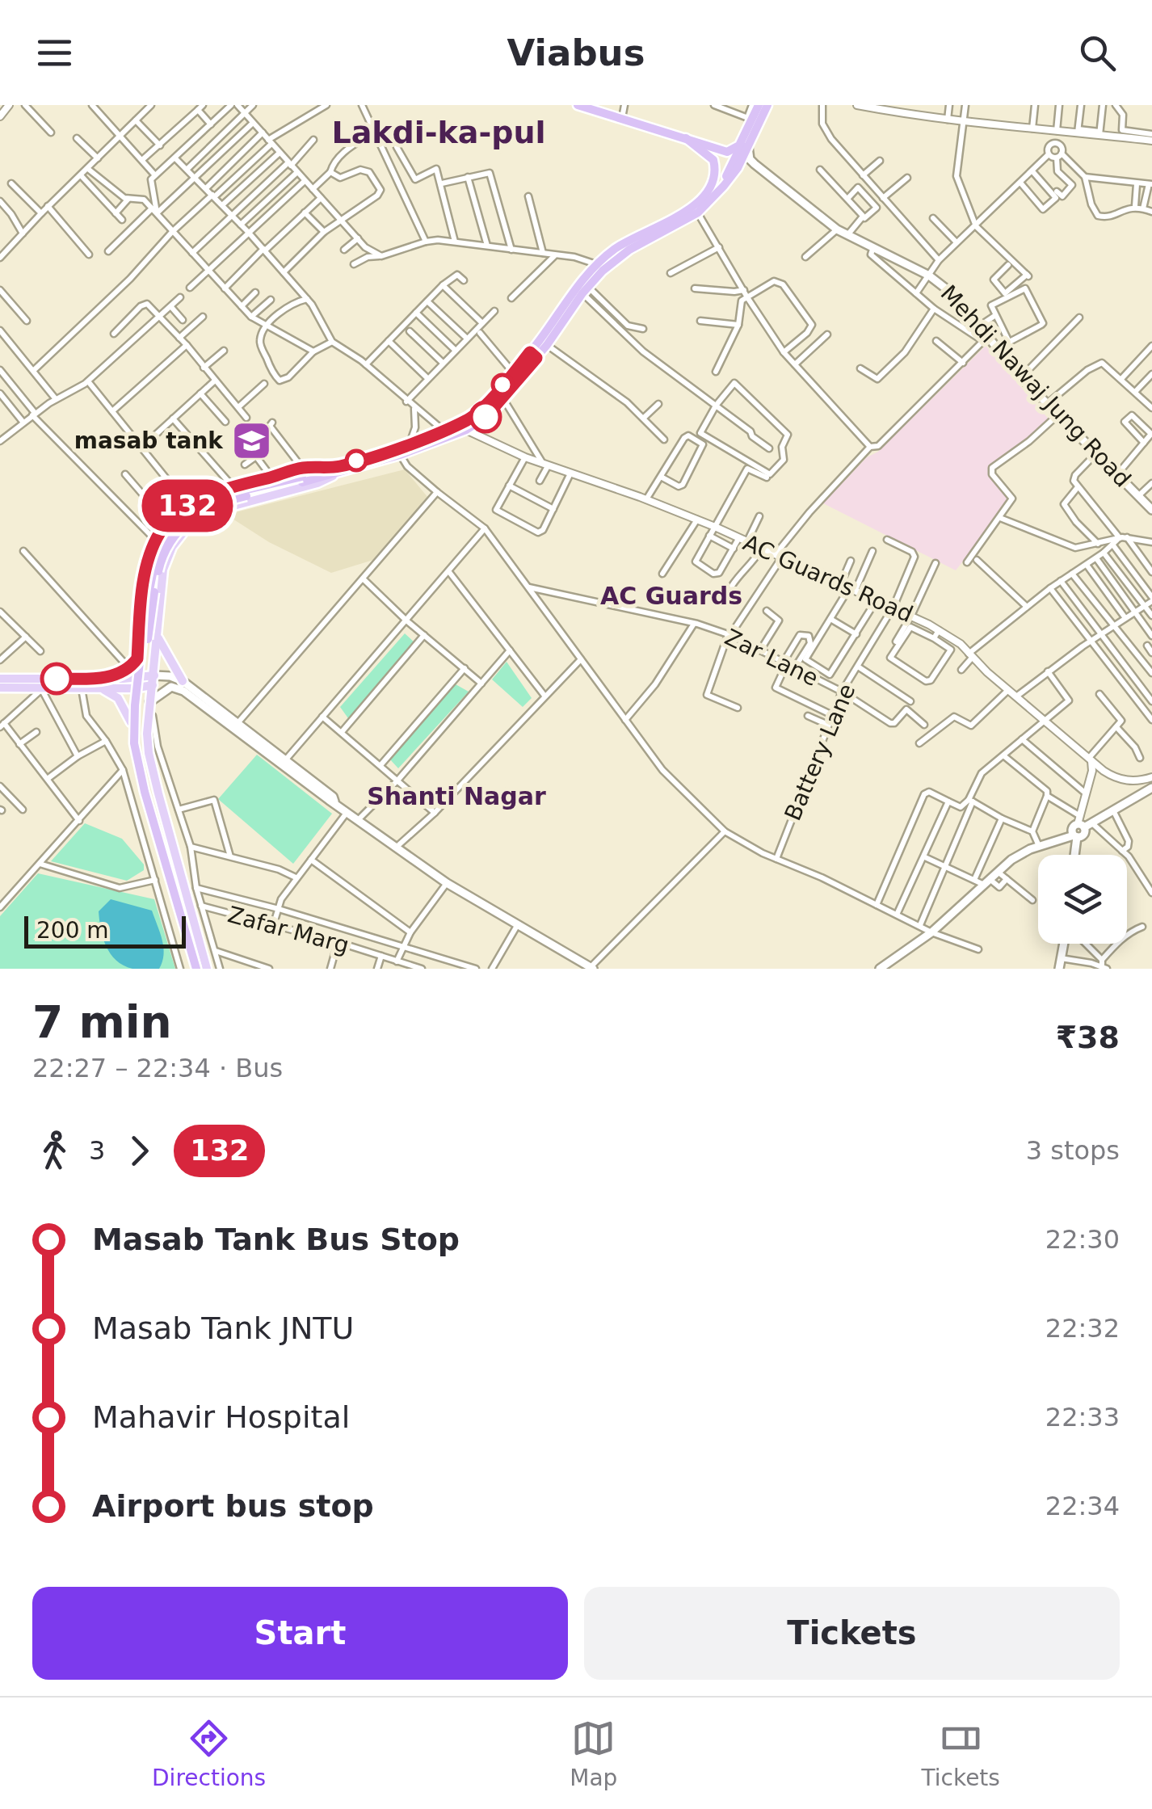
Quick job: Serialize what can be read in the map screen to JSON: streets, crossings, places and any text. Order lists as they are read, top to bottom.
{
  "streets": {
    "main road": ["Mehdi Nawaj Jung Road"],
    "street": [
      "AC Guards Road",
      "Zar Lane",
      "Battery Lane",
      "Zafar Marg"
    ]
  },
  "crossings": [
    ["AC Guards Road", "Battery Lane"],
    ["Zar Lane", "Battery Lane"]
  ],
  "districts": ["Lakdi-ka-pul", "AC Guards", "Shanti Nagar"],
  "places": {
    "school or university": ["masab tank"]
  },
  "lines": ["bus line 132"],
  "scale_bar": "200 m",
  "page": {
    "header": "Viabus",
    "on_map": "132",
    "scale": "200 m",
    "heading": ["7 min", "22:27 – 22:34 · Bus", "₹38"],
    "legs": ["3", "132", "3 stops"],
    "list": [
      {
        "name": "Masab Tank Bus Stop",
        "value": "22:30"
      },
      {
        "name": "Masab Tank JNTU",
        "value": "22:32"
      },
      {
        "name": "Mahavir Hospital",
        "value": "22:33"
      },
      {
        "name": "Airport bus stop",
        "value": "22:34"
      }
    ],
    "buttons": ["Start", "Tickets"],
    "tabs": ["Directions", "Map", "Tickets"]
  }
}
